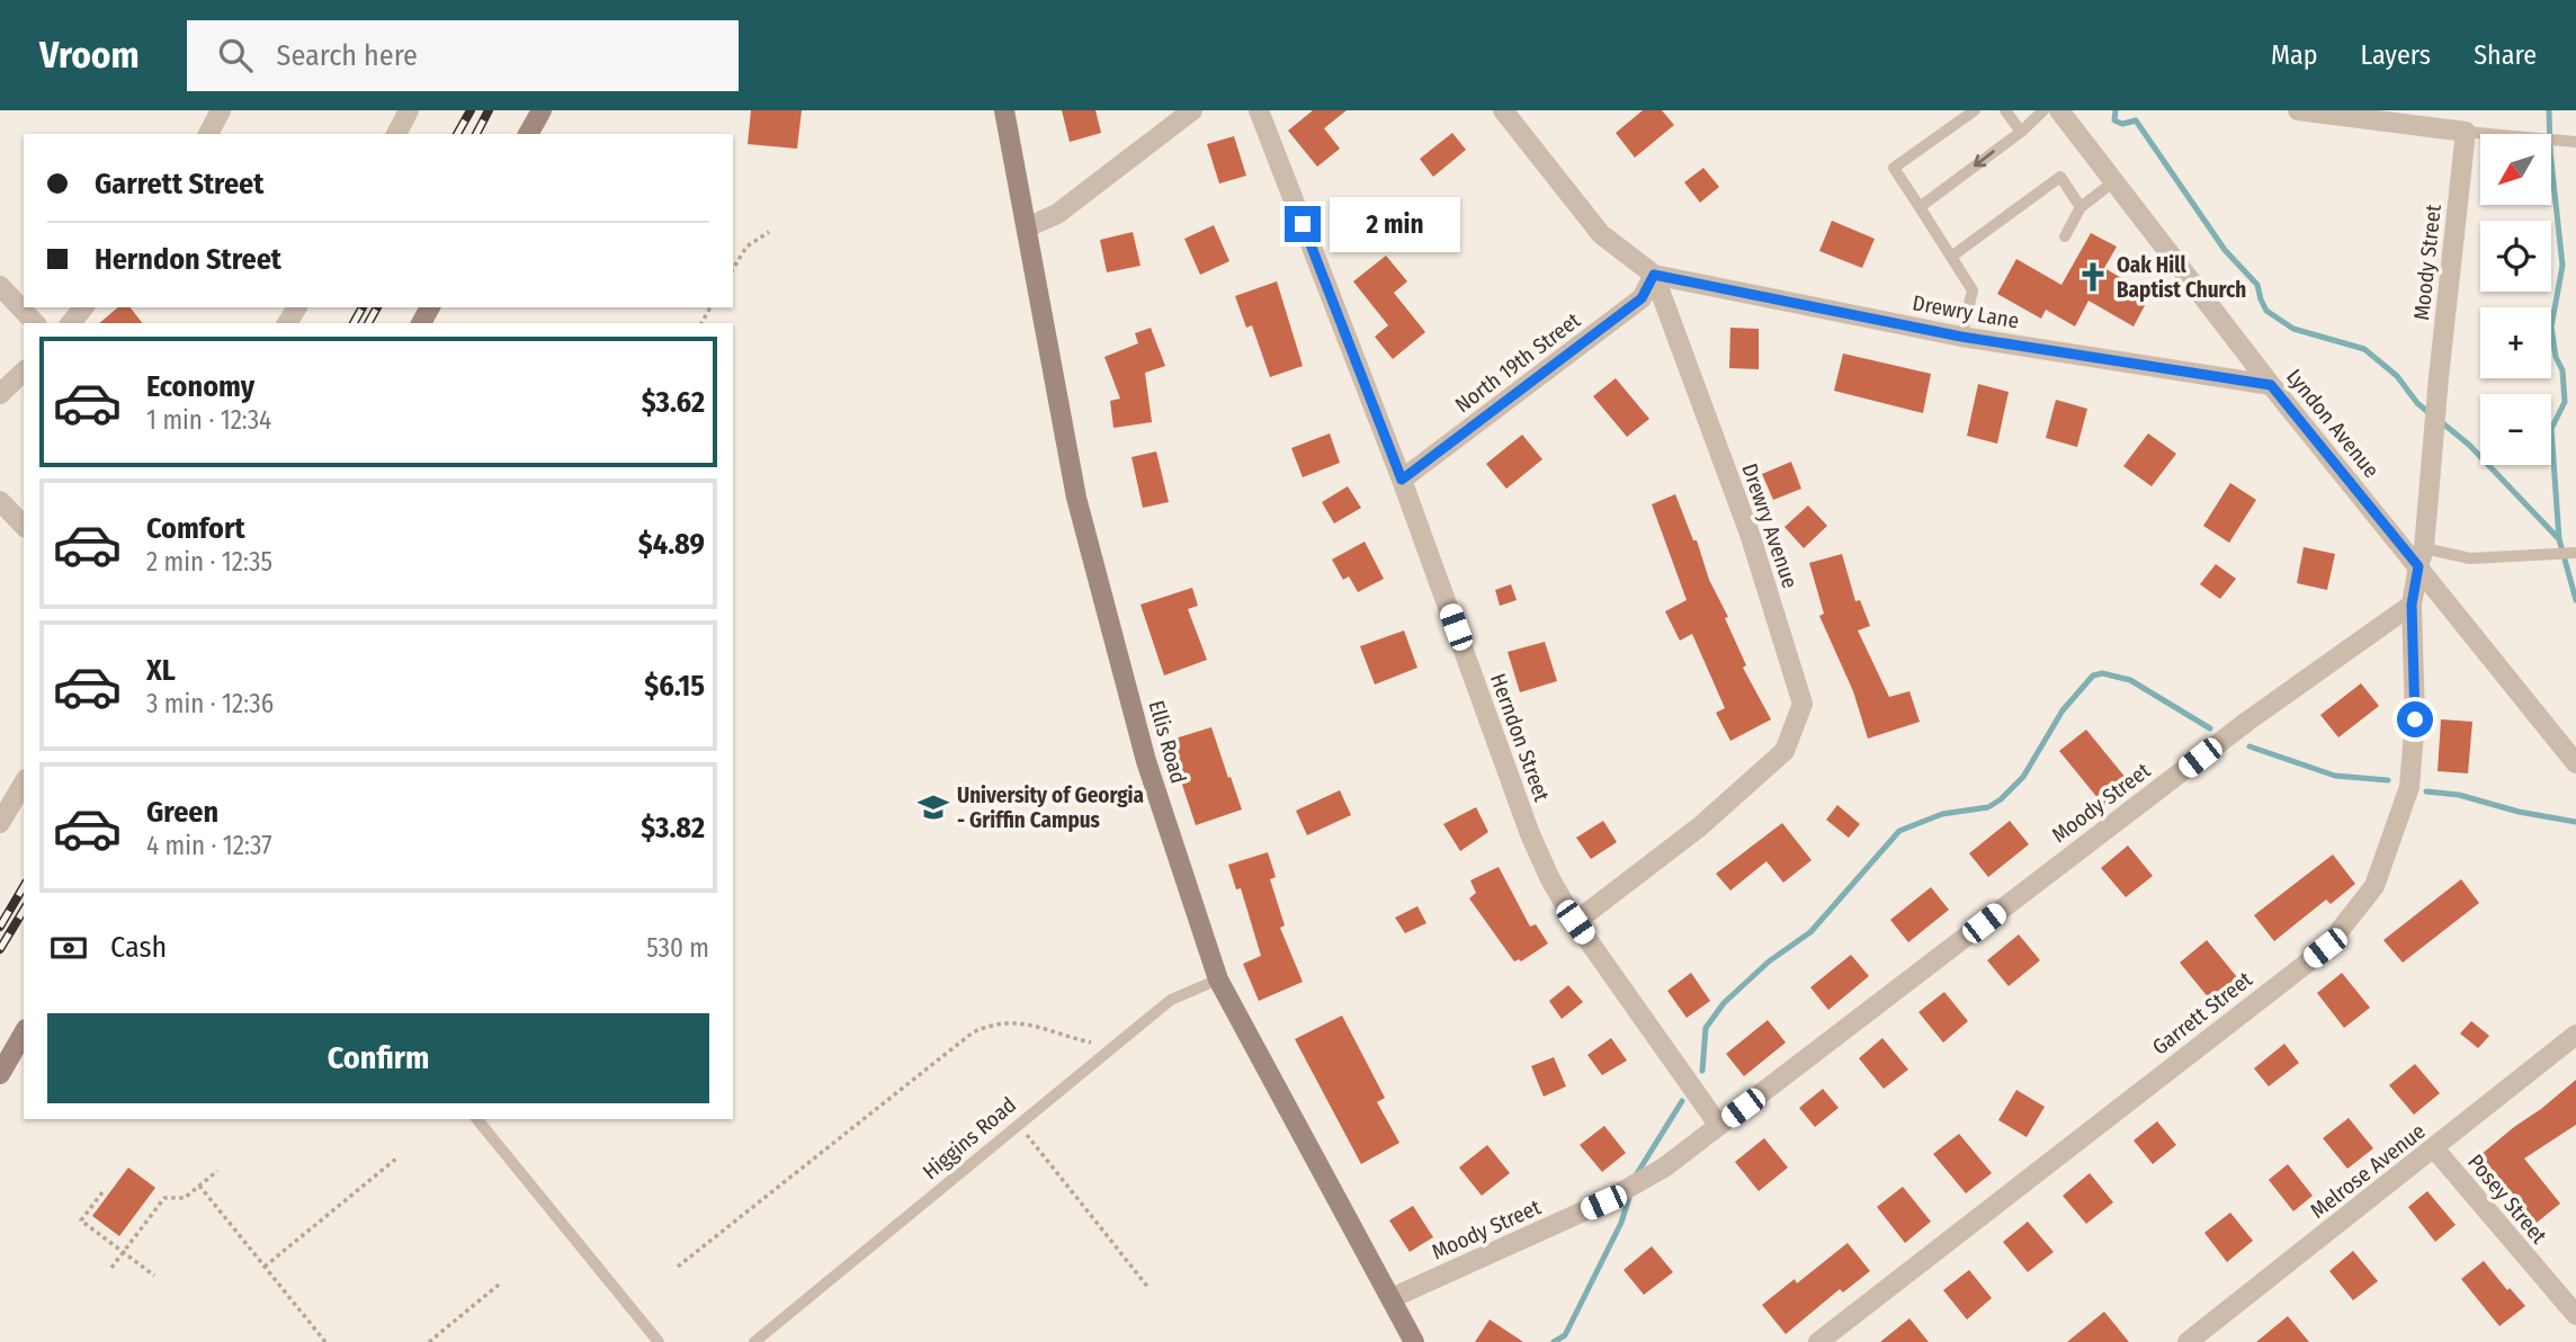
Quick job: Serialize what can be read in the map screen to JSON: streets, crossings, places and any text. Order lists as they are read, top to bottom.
{
  "streets": {
    "street": [
      "Moody Street",
      "Drewry Lane",
      "North 19th Street",
      "Lyndon Avenue",
      "Drewry Avenue",
      "Herndon Street",
      "Ellis Road",
      "Garrett Street",
      "Melrose Avenue",
      "Posey Street"
    ],
    "lane": ["Higgins Road"]
  },
  "crossings": [
    ["Moody Street", "Lyndon Avenue"],
    ["Moody Street", "Herndon Street"],
    ["Moody Street", "Ellis Road"],
    ["Moody Street", "Garrett Street"],
    ["Drewry Lane", "North 19th Street"],
    ["Drewry Lane", "Lyndon Avenue"],
    ["Drewry Lane", "Drewry Avenue"],
    ["North 19th Street", "Drewry Avenue"],
    ["North 19th Street", "Herndon Street"],
    ["Drewry Avenue", "Herndon Street"],
    ["Ellis Road", "Higgins Road"],
    ["Melrose Avenue", "Posey Street"]
  ],
  "places": {
    "church": ["Oak Hill Baptist Church"],
    "school or university": ["University of Georgia - Griffin Campus"]
  },
  "north": "bottom left",
  "page": {
    "header": "Vroom",
    "search": "Search here",
    "nav": ["Map", "Layers", "Share"],
    "map_buttons": ["+", "−"],
    "banner": ["Garrett Street", "Herndon Street"],
    "bubble": "2 min",
    "list": [
      {
        "name": "Economy",
        "note": "1 min · 12:34",
        "value": "$3.62"
      },
      {
        "name": "Comfort",
        "note": "2 min · 12:35",
        "value": "$4.89"
      },
      {
        "name": "XL",
        "note": "3 min · 12:36",
        "value": "$6.15"
      },
      {
        "name": "Green",
        "note": "4 min · 12:37",
        "value": "$3.82"
      }
    ],
    "pay": ["Cash", "530 m"],
    "buttons": "Confirm"
  }
}
